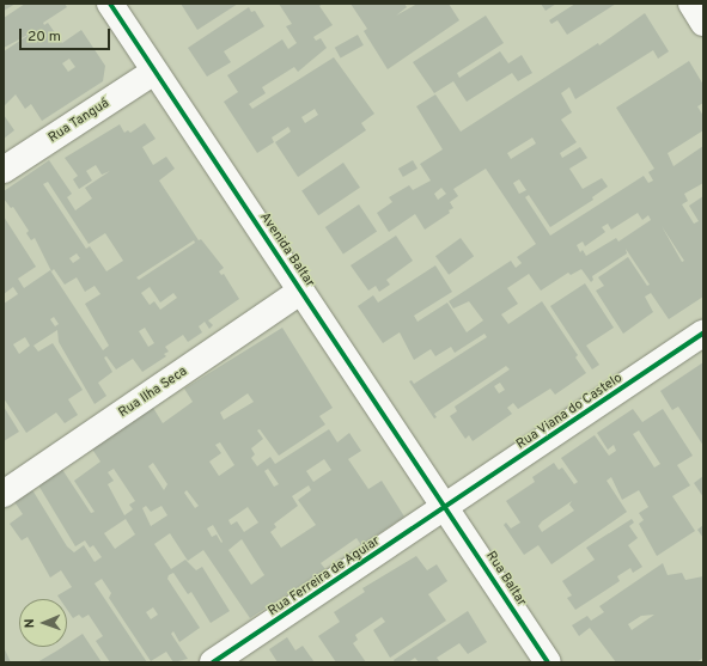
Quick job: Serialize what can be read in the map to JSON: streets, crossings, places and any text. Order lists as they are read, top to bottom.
{
  "streets": {
    "street": [
      "Rua Tanguá",
      "Avenida Baltar",
      "Rua Ilha Seca",
      "Rua Viana do Castelo",
      "Rua Ferreira de Aguiar",
      "Rua Baltar"
    ]
  },
  "crossings": [
    ["Rua Tanguá", "Avenida Baltar"],
    ["Avenida Baltar", "Rua Ilha Seca"],
    ["Avenida Baltar", "Rua Viana do Castelo"],
    ["Avenida Baltar", "Rua Ferreira de Aguiar"],
    ["Avenida Baltar", "Rua Baltar"],
    ["Rua Viana do Castelo", "Rua Ferreira de Aguiar"],
    ["Rua Viana do Castelo", "Rua Baltar"],
    ["Rua Ferreira de Aguiar", "Rua Baltar"]
  ],
  "scale_bar": "20 m",
  "north": "left"
}
